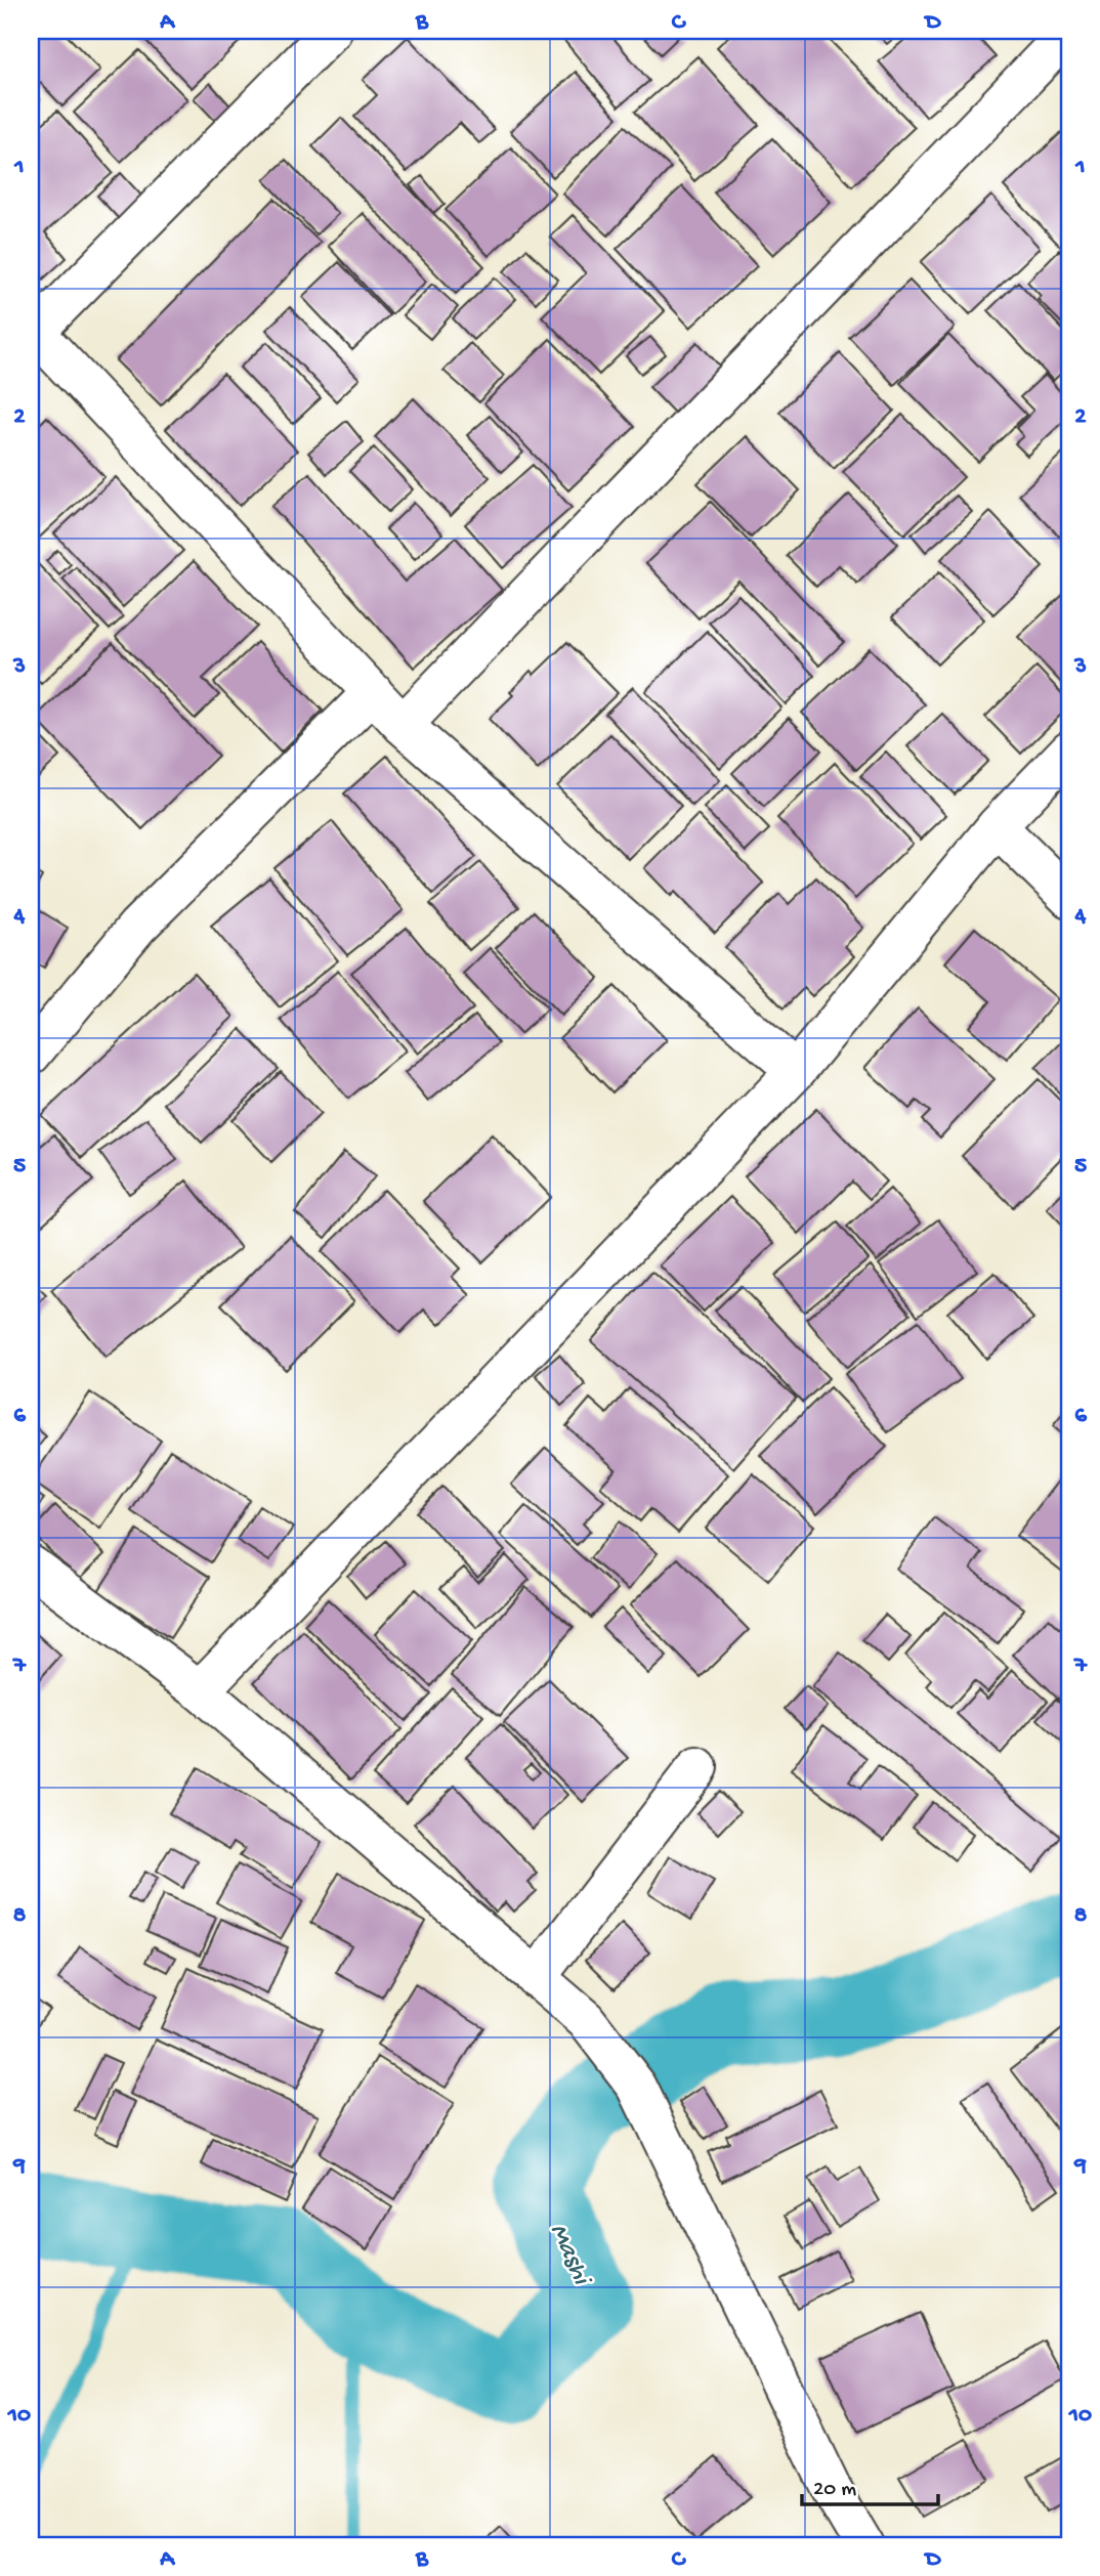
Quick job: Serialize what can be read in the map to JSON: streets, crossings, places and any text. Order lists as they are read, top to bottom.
{
  "water": ["Mashi"],
  "scale_bar": "20 m",
  "grid": {
    "columns": [
      "A",
      "B",
      "C",
      "D"
    ],
    "rows": [
      "1",
      "2",
      "3",
      "4",
      "5",
      "6",
      "7",
      "8",
      "9",
      "10"
    ]
  }
}
